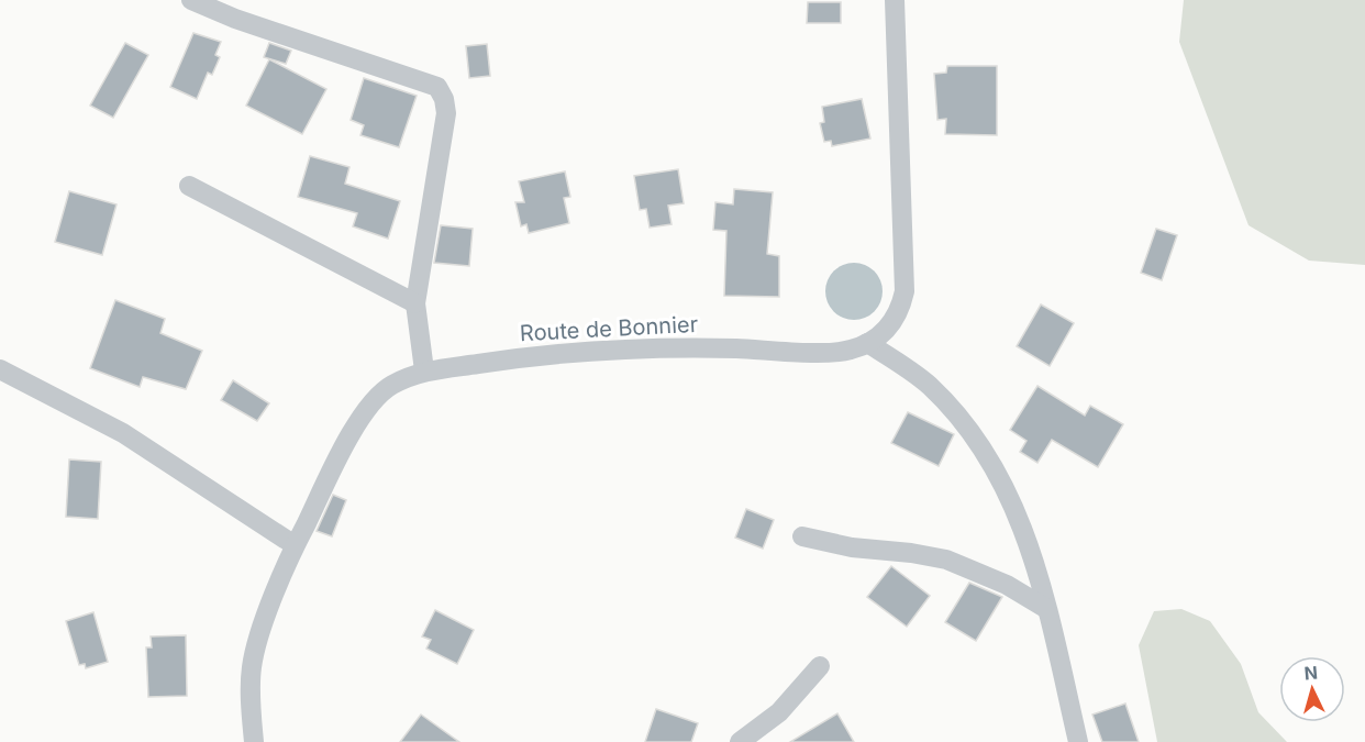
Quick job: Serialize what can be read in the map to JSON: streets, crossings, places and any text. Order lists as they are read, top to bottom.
{
  "streets": {
    "street": ["Route de Bonnier"]
  },
  "north": "top"
}
